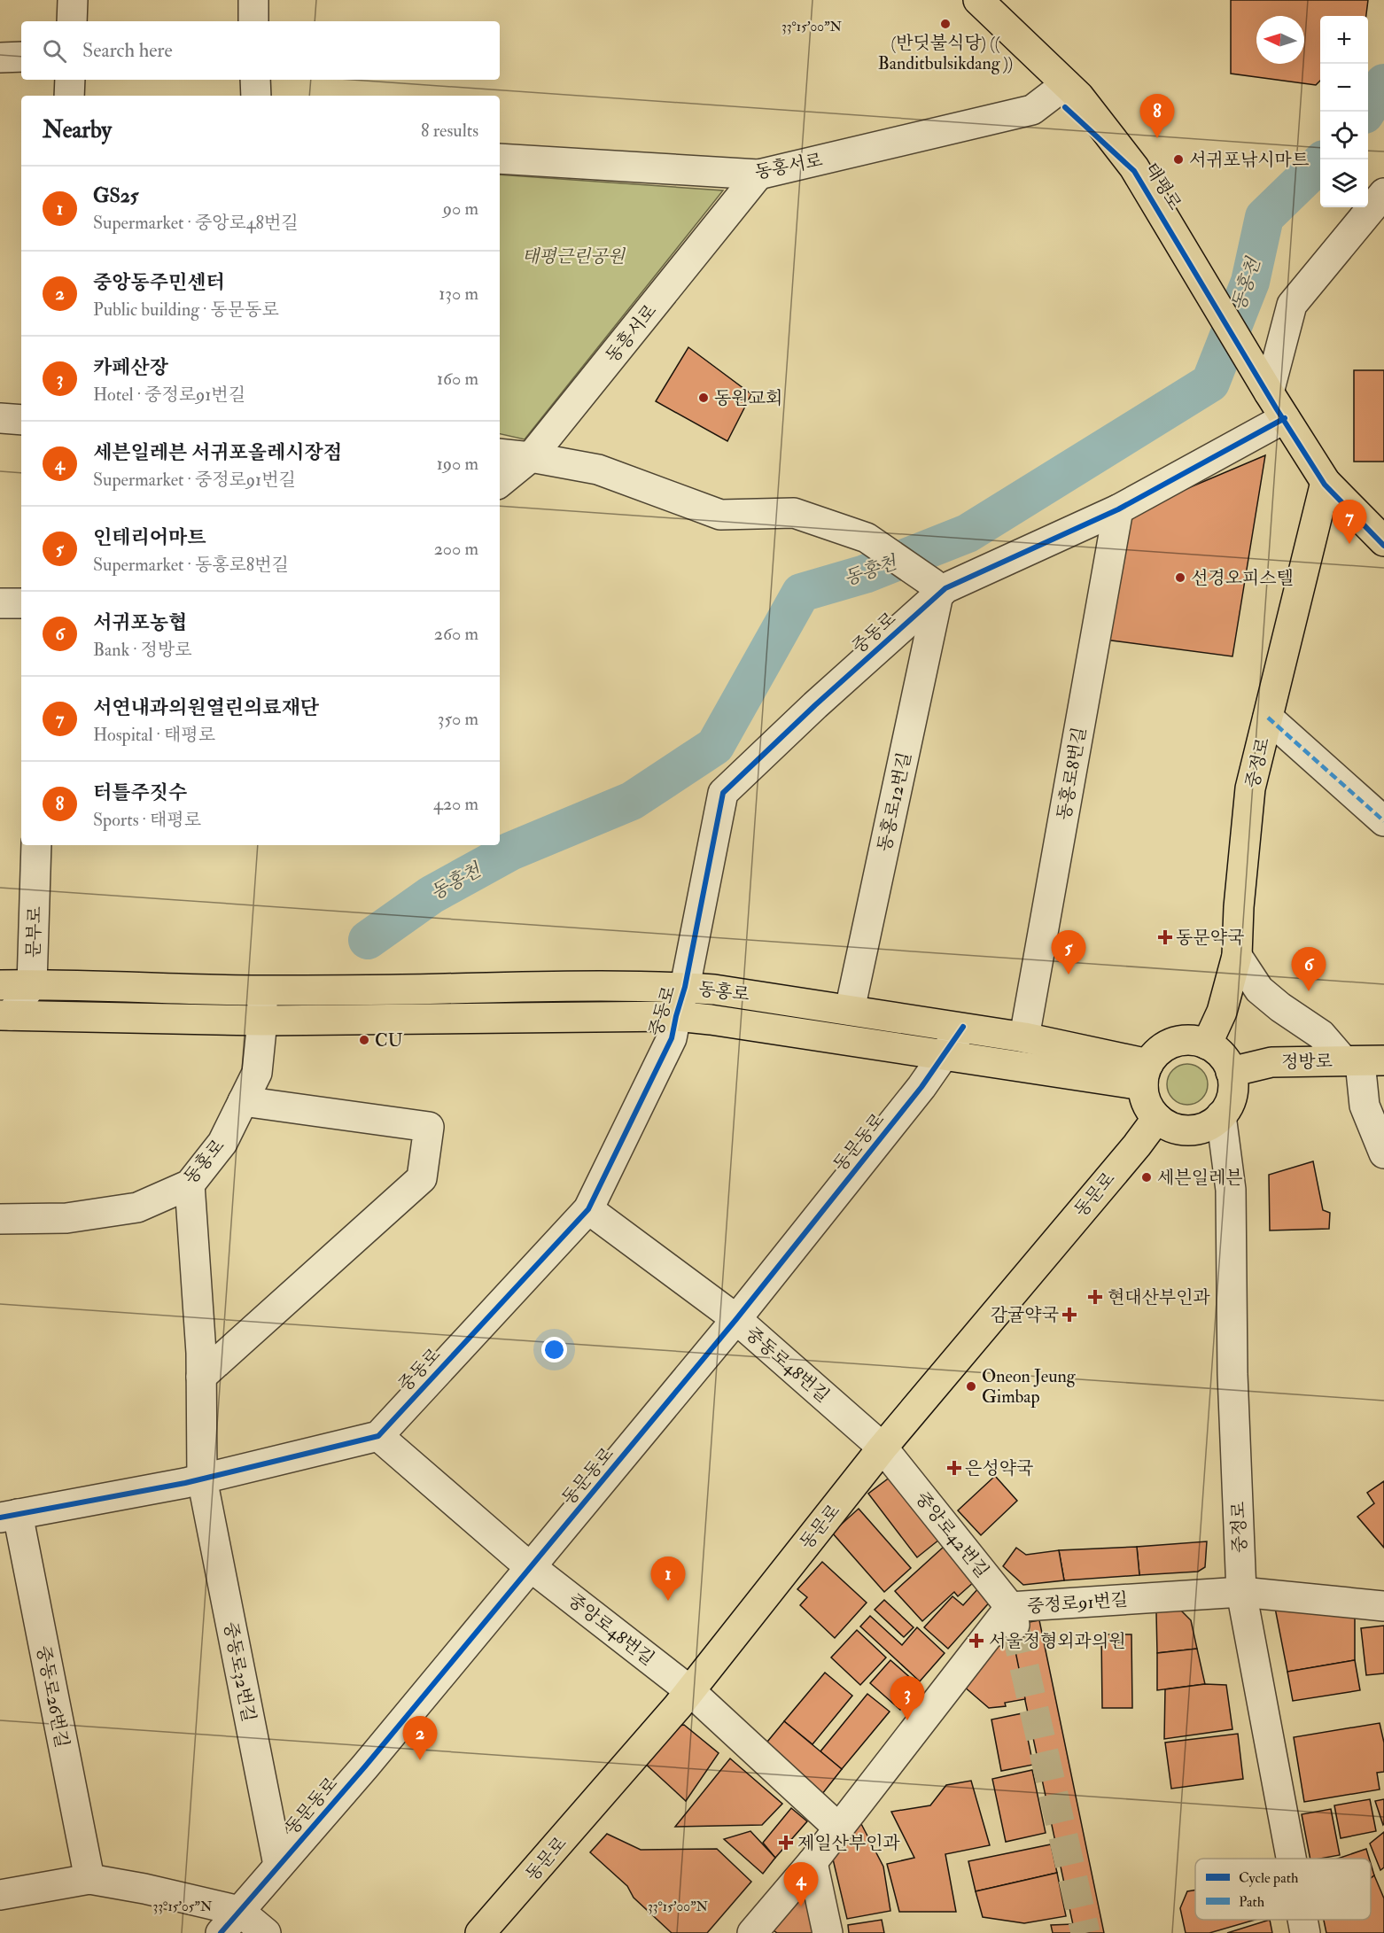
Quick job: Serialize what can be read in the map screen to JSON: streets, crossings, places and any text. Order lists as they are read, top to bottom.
{
  "streets": {
    "main road": [
      "태평로",
      "중정로",
      "동홍로",
      "정방로",
      "동문로"
    ],
    "street": [
      "동홍서로",
      "동흥서로",
      "중동로",
      "동홍로8번길",
      "동홍로12번길",
      "문부로",
      "동문동로",
      "중동로48번길",
      "중앙로42번길",
      "중정로91번길",
      "중앙로48번길",
      "중동로32번길",
      "중동로26번길"
    ]
  },
  "crossings": [
    ["동홍서로", "태평로"],
    ["동홍서로", "동흥서로"],
    ["중동로", "동홍로8번길"],
    ["중동로", "동홍로12번길"],
    ["중동로", "동홍로"],
    ["중동로", "중동로48번길"],
    ["중동로", "중앙로48번길"],
    ["중정로", "동홍로"],
    ["중정로", "정방로"],
    ["중정로", "동문로"],
    ["중정로", "중정로91번길"],
    ["동홍로8번길", "동홍로"],
    ["동홍로12번길", "동홍로"],
    ["문부로", "동홍로"],
    ["동홍로", "정방로"],
    ["동홍로", "동문동로"],
    ["동홍로", "동문로"],
    ["정방로", "동문로"],
    ["동문동로", "중동로48번길"],
    ["동문동로", "중앙로48번길"],
    ["동문동로", "중동로32번길"],
    ["동문로", "중동로48번길"],
    ["동문로", "중앙로42번길"],
    ["동문로", "중앙로48번길"],
    ["중동로48번길", "중앙로42번길"],
    ["중앙로42번길", "중정로91번길"],
    ["중정로91번길", "중앙로48번길"]
  ],
  "water": ["동홍천"],
  "parks": ["태평근린공원"],
  "places": {
    "other": [
      "(반딧불식당) (( Banditbulsikdang ))",
      "서귀포낚시마트",
      "동원교회",
      "선경오피스텔",
      "CU",
      "세븐일레븐",
      "Oneon Jeung Gimbap"
    ],
    "health": [
      "동문약국",
      "현대산부인과",
      "감귤약국",
      "은성약국",
      "서울정형외과의원",
      "제일산부인과"
    ]
  },
  "legend": ["Cycle path", "Path"],
  "north": "left",
  "page": {
    "map_buttons": ["+", "−"],
    "search": "Search here",
    "pins": [
      "8",
      "7",
      "5",
      "6",
      "1",
      "3",
      "2",
      "4"
    ],
    "heading": ["Nearby", "8 results"],
    "list": [
      {
        "mark": "1",
        "name": "GS25",
        "note": "Supermarket · 중앙로48번길",
        "value": "90 m"
      },
      {
        "mark": "2",
        "name": "중앙동주민센터",
        "note": "Public building · 동문동로",
        "value": "130 m"
      },
      {
        "mark": "3",
        "name": "카페산장",
        "note": "Hotel · 중정로91번길",
        "value": "160 m"
      },
      {
        "mark": "4",
        "name": "세븐일레븐 서귀포올레시장점",
        "note": "Supermarket · 중정로91번길",
        "value": "190 m"
      },
      {
        "mark": "5",
        "name": "인테리어마트",
        "note": "Supermarket · 동홍로8번길",
        "value": "200 m"
      },
      {
        "mark": "6",
        "name": "서귀포농협",
        "note": "Bank · 정방로",
        "value": "260 m"
      },
      {
        "mark": "7",
        "name": "서연내과의원열린의료재단",
        "note": "Hospital · 태평로",
        "value": "350 m"
      },
      {
        "mark": "8",
        "name": "터틀주짓수",
        "note": "Sports · 태평로",
        "value": "420 m"
      }
    ]
  },
  "coordinates": ["33°15'00\"N", "33°15'05\"N"]
}
